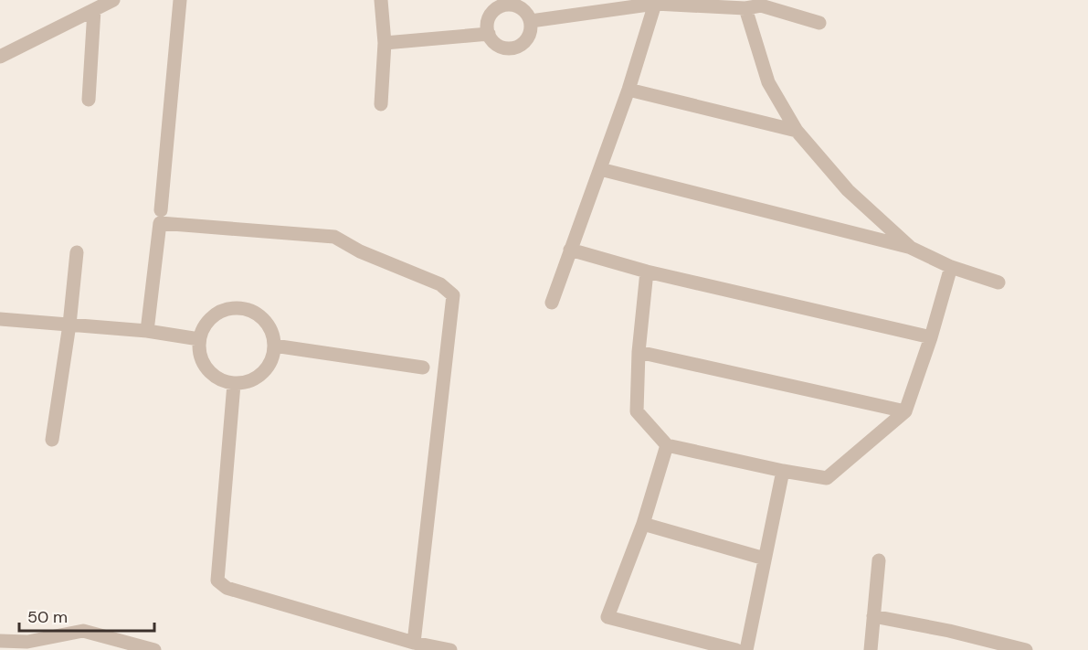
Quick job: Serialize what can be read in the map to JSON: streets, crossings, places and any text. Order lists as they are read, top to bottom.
{
  "scale_bar": "50 m"
}
